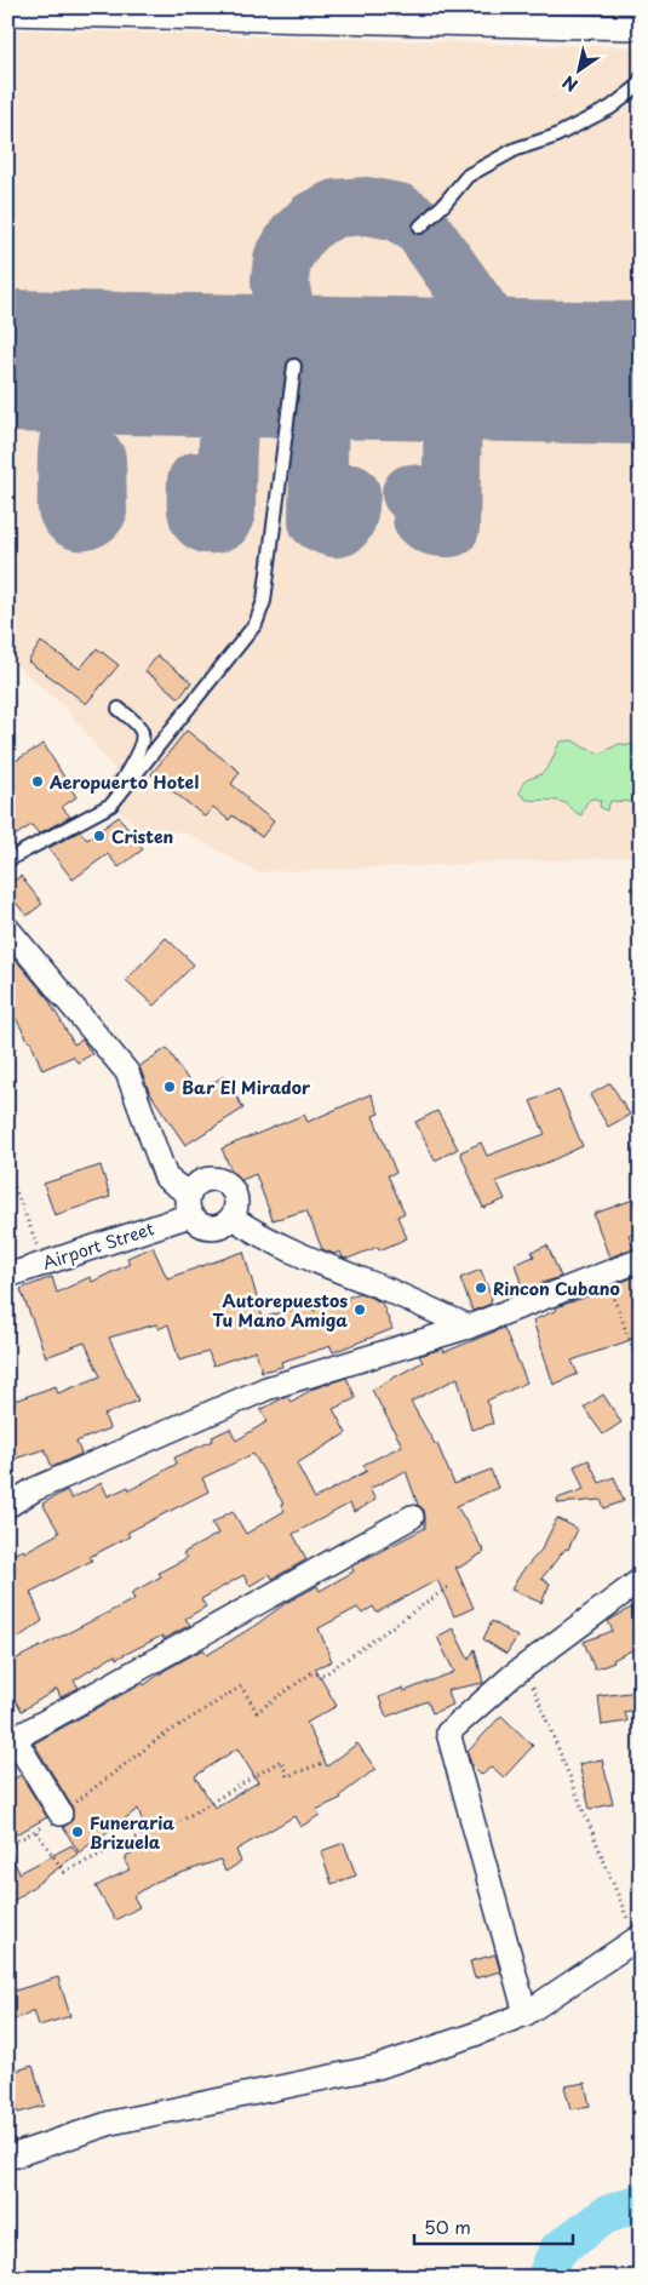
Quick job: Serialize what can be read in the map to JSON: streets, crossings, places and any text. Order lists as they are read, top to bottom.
{
  "streets": {
    "street": ["Airport Street"]
  },
  "places": [
    "Aeropuerto Hotel",
    "Cristen",
    "Bar El Mirador",
    "Rincon Cubano",
    "Autorepuestos Tu Mano Amiga",
    "Funeraria Brizuela"
  ],
  "scale_bar": "50 m",
  "north": "bottom left"
}
